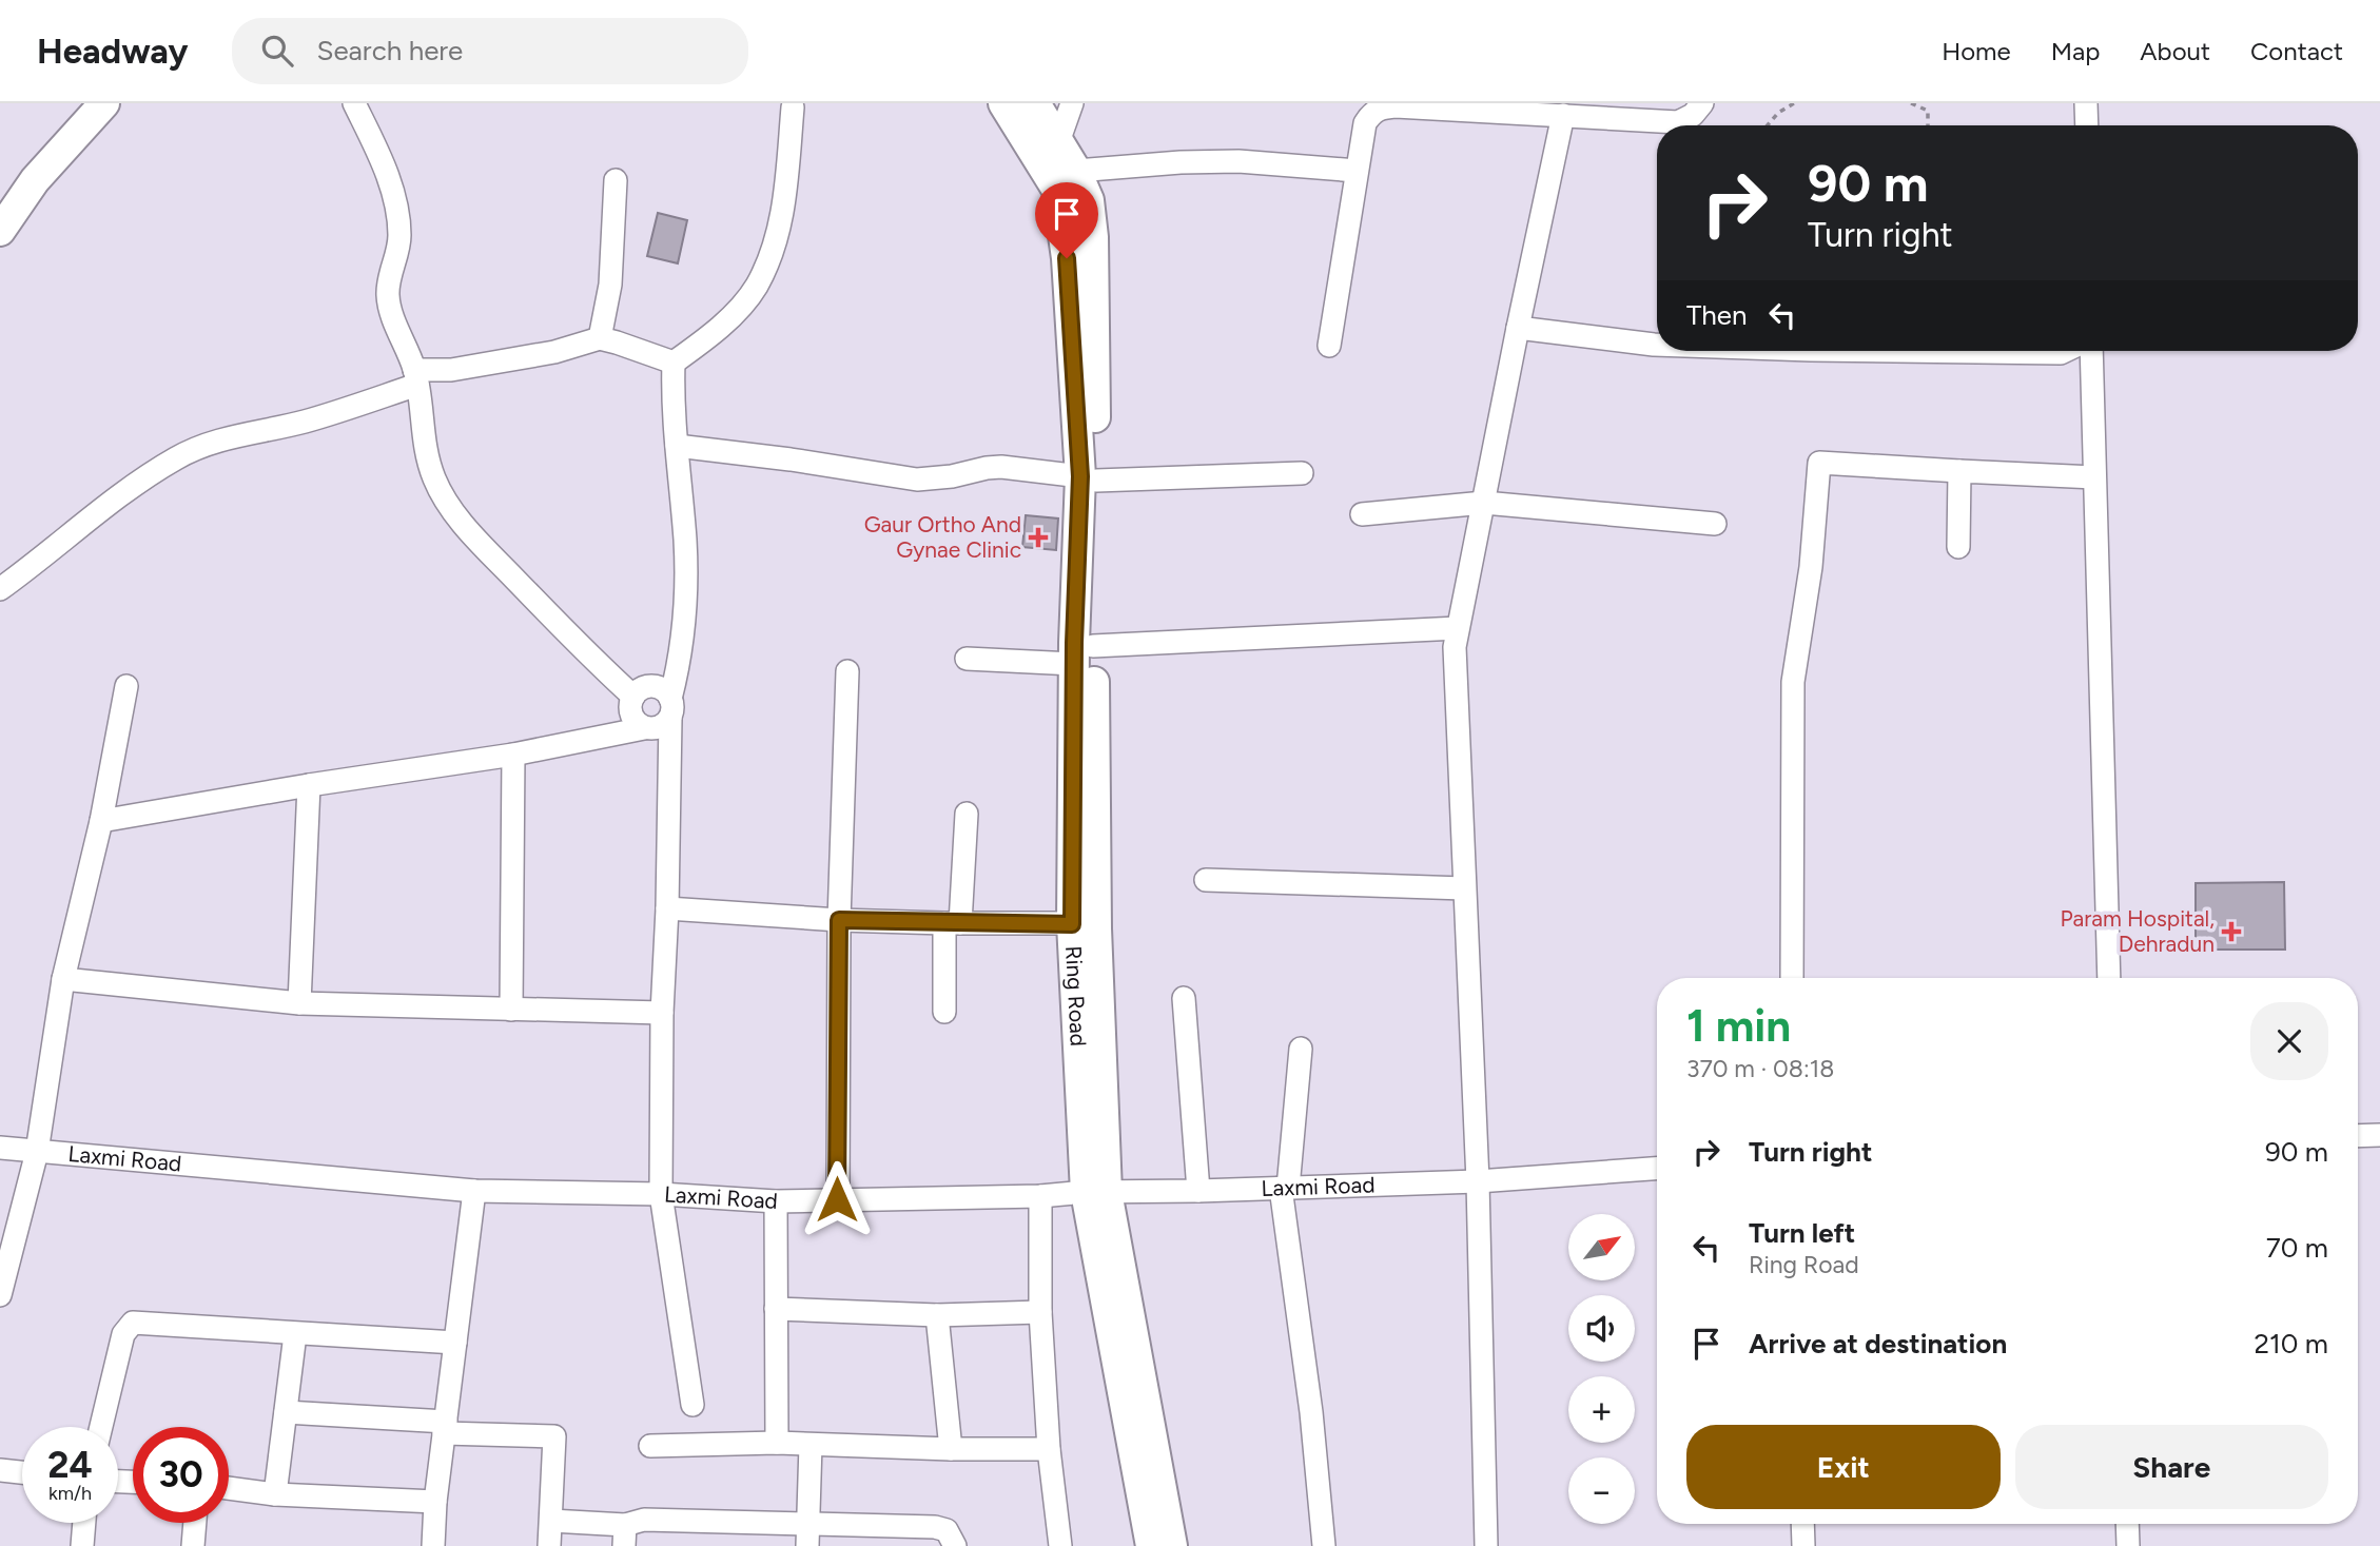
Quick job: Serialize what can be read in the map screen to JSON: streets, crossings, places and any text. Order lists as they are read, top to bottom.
{
  "streets": {
    "street": ["Ring Road", "Laxmi Road"]
  },
  "crossings": [
    ["Ring Road", "Laxmi Road"]
  ],
  "places": {
    "health": ["Gaur Ortho And Gynae Clinic", "Param Hospital, Dehradun"]
  },
  "north": "top right",
  "page": {
    "header": "Headway",
    "search": "Search here",
    "nav": [
      "Home",
      "Map",
      "About",
      "Contact"
    ],
    "turn": ["90 m", "Turn right"],
    "then": "Then",
    "heading": ["1 min", "370 m · 08:18"],
    "list": [
      {
        "name": "Turn right",
        "value": "90 m"
      },
      {
        "name": "Turn left",
        "note": "Ring Road",
        "value": "70 m"
      },
      {
        "name": "Arrive at destination",
        "value": "210 m"
      }
    ],
    "map_buttons": ["+", "−"],
    "buttons": ["Exit", "Share"],
    "speed": "24 km/h",
    "limit": "30"
  }
}
